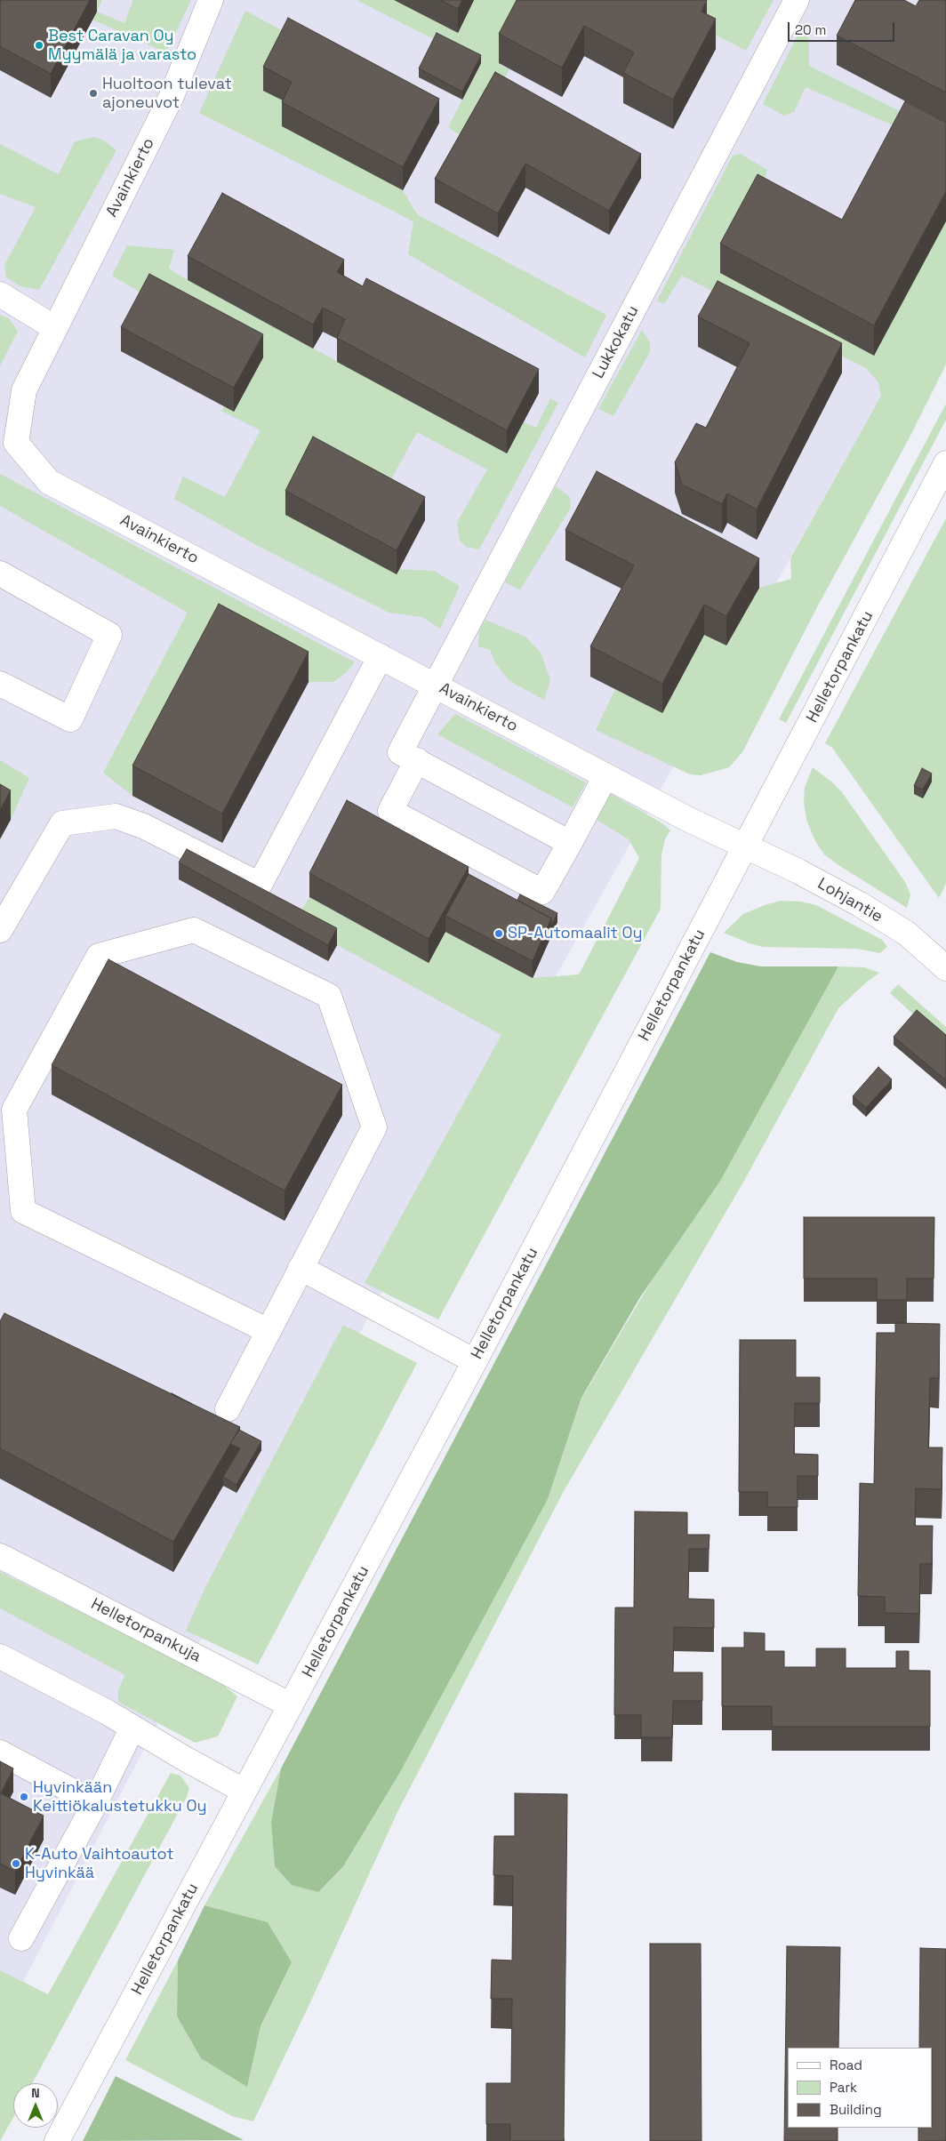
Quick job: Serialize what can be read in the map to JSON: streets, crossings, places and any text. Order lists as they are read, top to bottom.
{
  "streets": {
    "street": [
      "Avainkierto",
      "Lukkokatu",
      "Helletorpankatu",
      "Lohjantie",
      "Helletorpankuja"
    ]
  },
  "crossings": [
    ["Avainkierto", "Lukkokatu"],
    ["Avainkierto", "Helletorpankatu"],
    ["Avainkierto", "Lohjantie"],
    ["Helletorpankatu", "Lohjantie"],
    ["Helletorpankatu", "Helletorpankuja"]
  ],
  "places": [
    "Best Caravan Oy Myymälä ja varasto",
    "Huoltoon tulevat ajoneuvot",
    "SP-Automaalit Oy",
    "Hyvinkään Keittiökalustetukku Oy",
    "K-Auto Vaihtoautot Hyvinkää"
  ],
  "legend": ["Road", "Park", "Building"],
  "scale_bar": "20 m",
  "north": "top"
}
